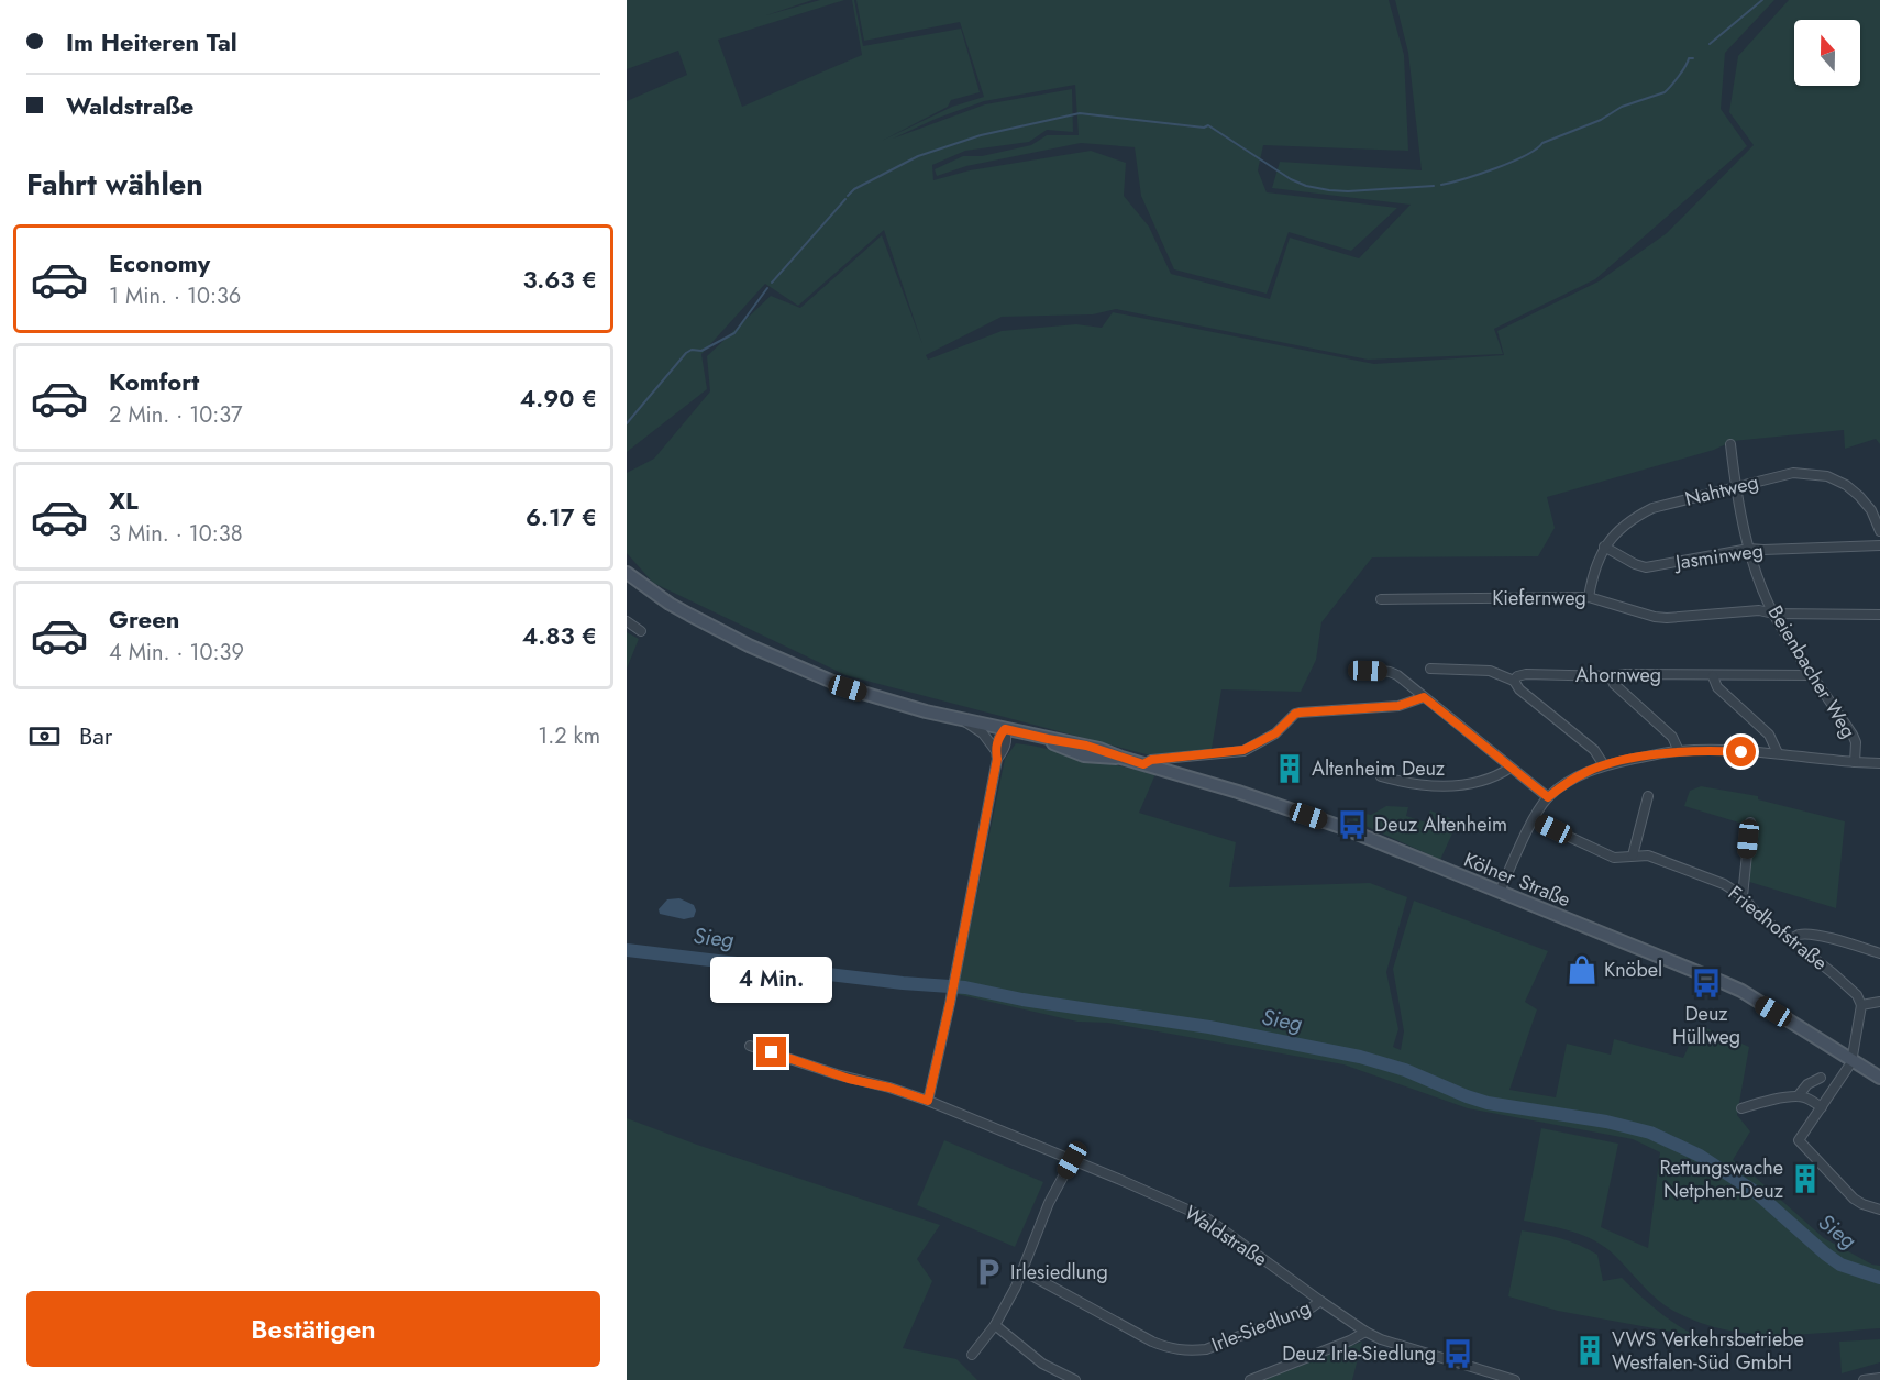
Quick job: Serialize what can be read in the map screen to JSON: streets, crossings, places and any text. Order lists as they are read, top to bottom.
{
  "streets": {
    "main road": ["Kölner Straße"],
    "street": [
      "Nahtweg",
      "Jasminweg",
      "Kiefernweg",
      "Beienbacher Weg",
      "Ahornweg",
      "Friedhofstraße",
      "Waldstraße",
      "Irle-Siedlung"
    ]
  },
  "crossings": [
    ["Nahtweg", "Jasminweg"],
    ["Nahtweg", "Kiefernweg"],
    ["Nahtweg", "Beienbacher Weg"],
    ["Jasminweg", "Beienbacher Weg"],
    ["Kiefernweg", "Beienbacher Weg"],
    ["Beienbacher Weg", "Ahornweg"],
    ["Waldstraße", "Irle-Siedlung"]
  ],
  "water": ["Sieg"],
  "places": {
    "building": ["Altenheim Deuz", "Rettungswache Netphen-Deuz", "VWS Verkehrsbetriebe Westfalen-Süd GmbH"],
    "bus stop": ["Deuz Altenheim", "Deuz Hüllweg", "Deuz Irle-Siedlung"],
    "shop": ["Knöbel"],
    "parking": ["Irlesiedlung"]
  },
  "north": "top",
  "page": {
    "banner": ["Im Heiteren Tal", "Waldstraße"],
    "heading": "Fahrt wählen",
    "list": [
      {
        "name": "Economy",
        "note": "1 Min. · 10:36",
        "value": "3.63 €"
      },
      {
        "name": "Komfort",
        "note": "2 Min. · 10:37",
        "value": "4.90 €"
      },
      {
        "name": "XL",
        "note": "3 Min. · 10:38",
        "value": "6.17 €"
      },
      {
        "name": "Green",
        "note": "4 Min. · 10:39",
        "value": "4.83 €"
      }
    ],
    "pay": ["Bar", "1.2 km"],
    "bubble": "4 Min.",
    "buttons": "Bestätigen"
  }
}
